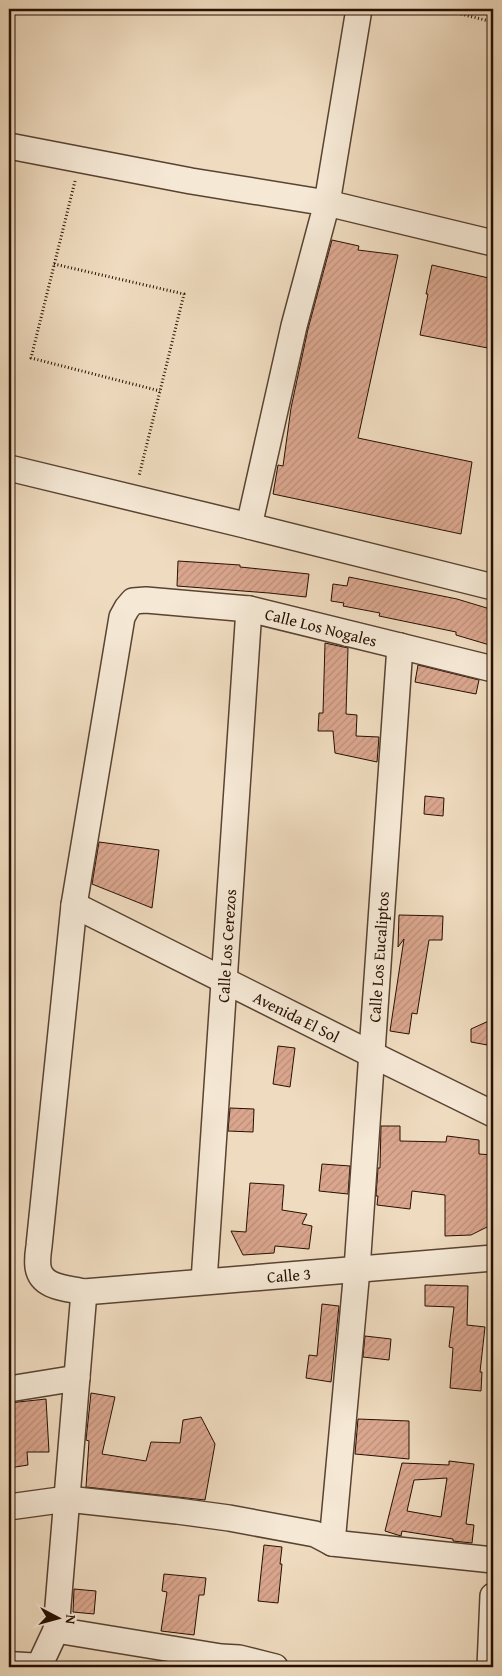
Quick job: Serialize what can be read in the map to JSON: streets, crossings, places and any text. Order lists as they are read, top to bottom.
{
  "streets": {
    "street": [
      "Calle Los Nogales",
      "Calle Los Cerezos",
      "Calle Los Eucaliptos",
      "Avenida El Sol",
      "Calle 3"
    ]
  },
  "crossings": [
    ["Calle Los Nogales", "Calle Los Cerezos"],
    ["Calle Los Nogales", "Calle Los Eucaliptos"],
    ["Calle Los Nogales", "Calle 3"],
    ["Calle Los Cerezos", "Avenida El Sol"],
    ["Calle Los Cerezos", "Calle 3"],
    ["Calle Los Eucaliptos", "Avenida El Sol"],
    ["Calle Los Eucaliptos", "Calle 3"],
    ["Avenida El Sol", "Calle 3"]
  ],
  "north": "right"
}
